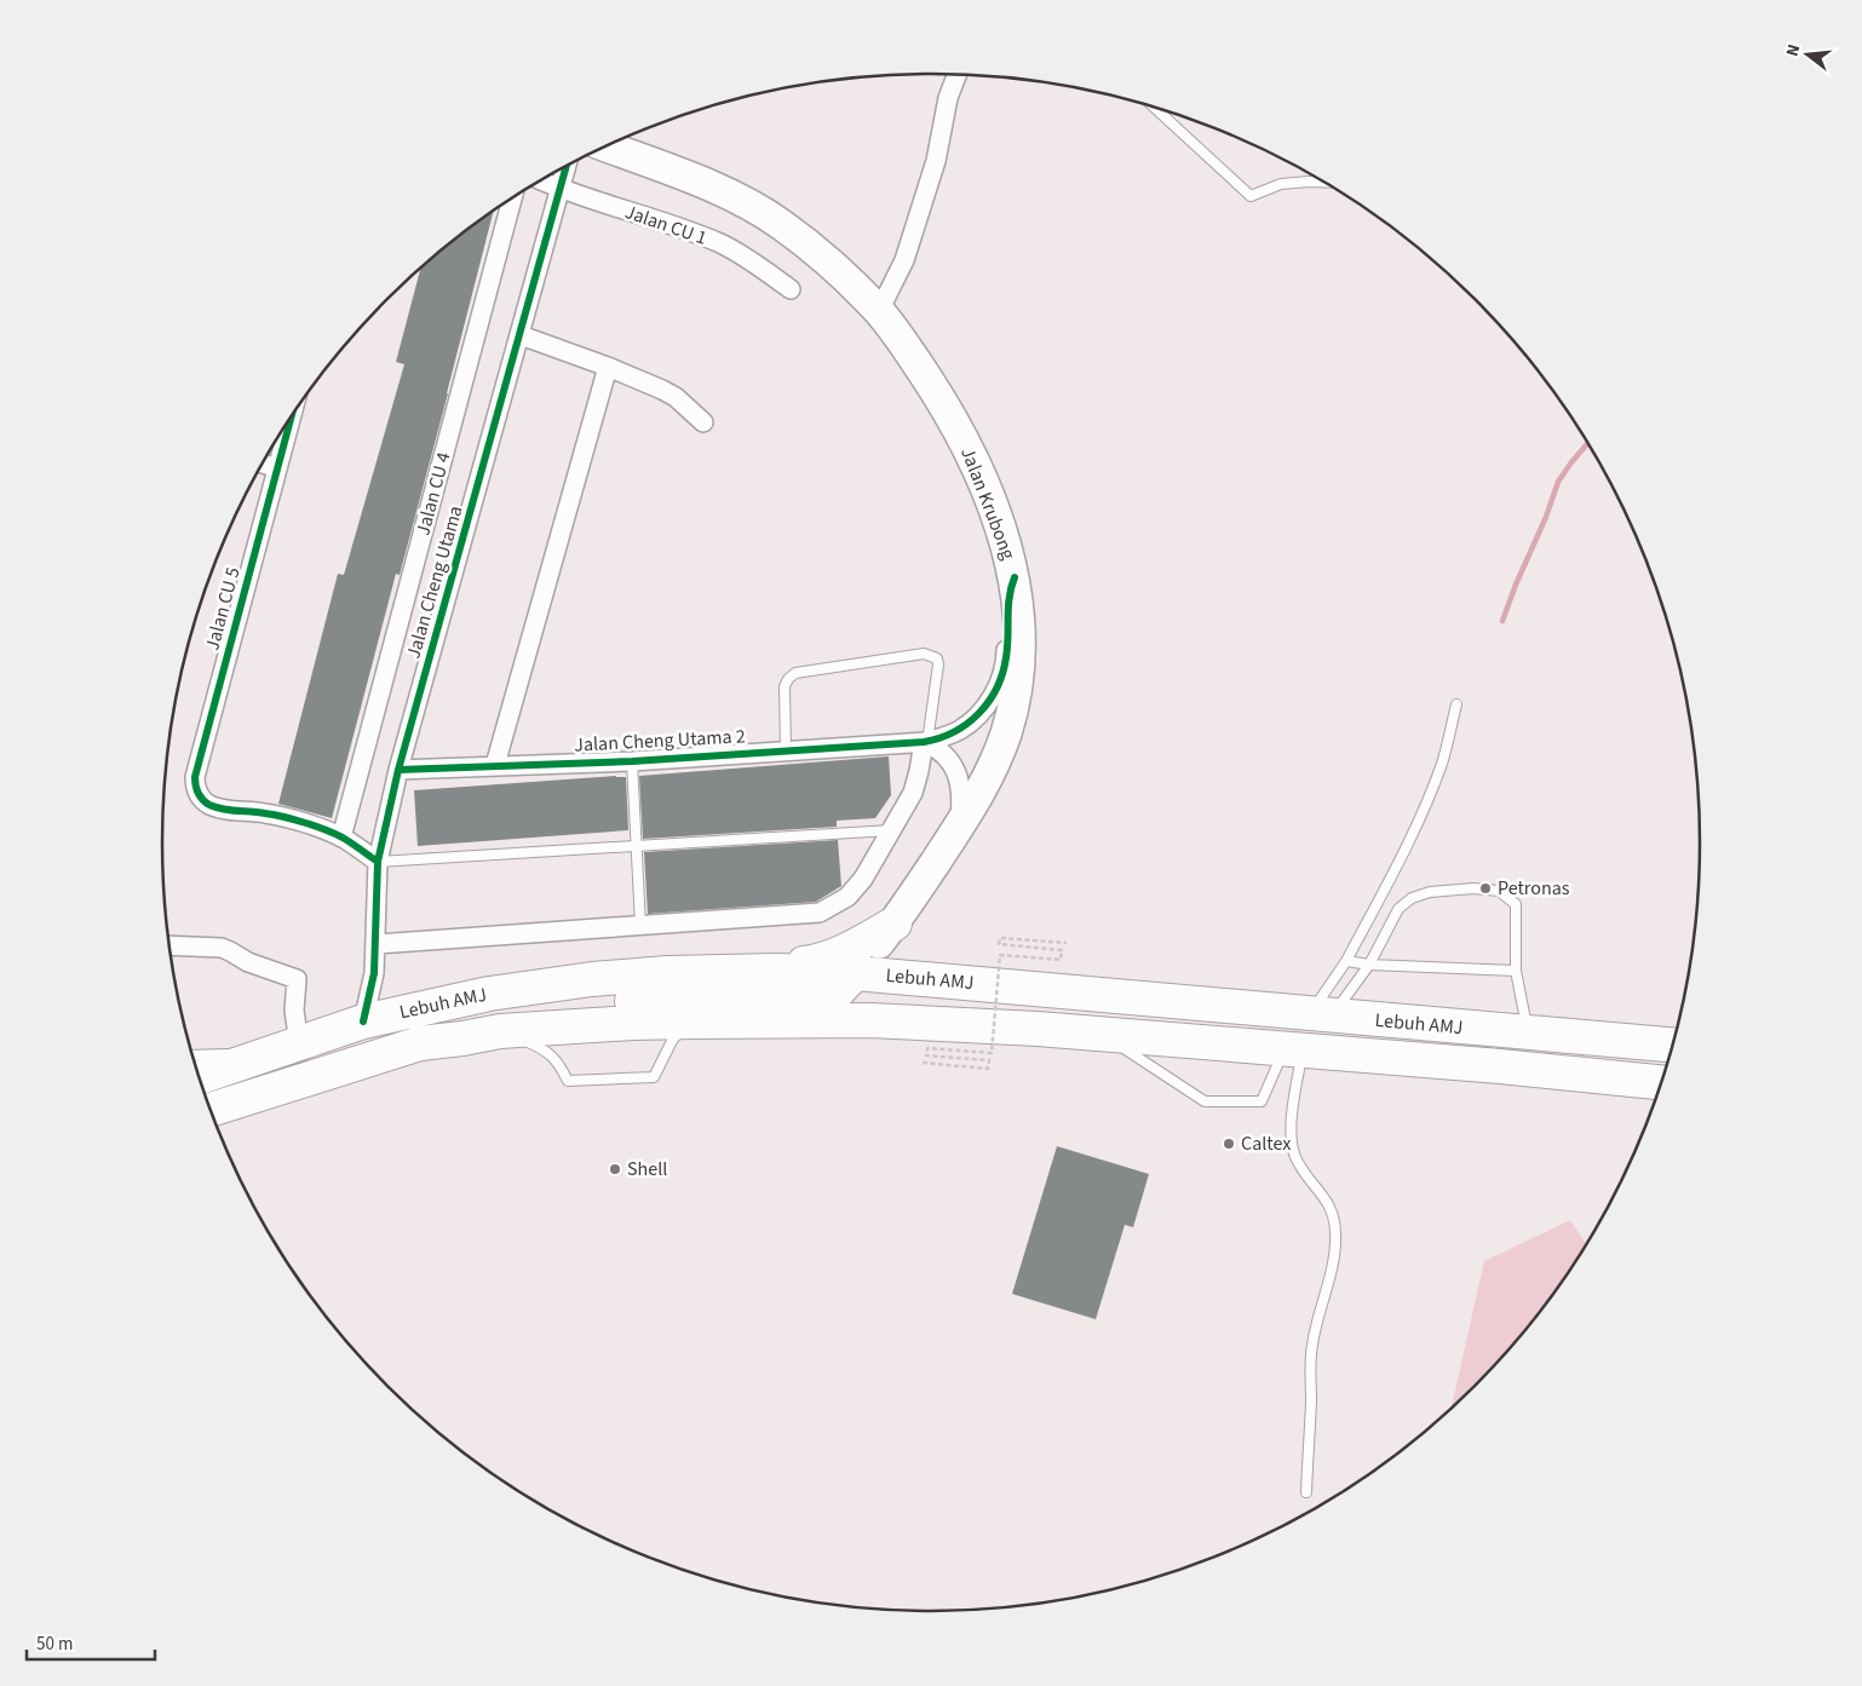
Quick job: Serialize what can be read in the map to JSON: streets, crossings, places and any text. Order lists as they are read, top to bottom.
{
  "streets": {
    "highway": ["Lebuh AMJ"],
    "main road": ["Jalan Krubong"],
    "street": [
      "Jalan CU 1",
      "Jalan CU 4",
      "Jalan Cheng Utama",
      "Jalan CU 5",
      "Jalan Cheng Utama 2"
    ]
  },
  "crossings": [
    ["Jalan CU 1", "Jalan Cheng Utama"],
    ["Jalan CU 4", "Jalan CU 5"],
    ["Jalan Krubong", "Jalan Cheng Utama 2"],
    ["Jalan Krubong", "Lebuh AMJ"],
    ["Jalan Cheng Utama", "Jalan Cheng Utama 2"],
    ["Jalan Cheng Utama", "Lebuh AMJ"]
  ],
  "places": ["Petronas", "Caltex", "Shell"],
  "scale_bar": "50 m",
  "north": "left"
}
